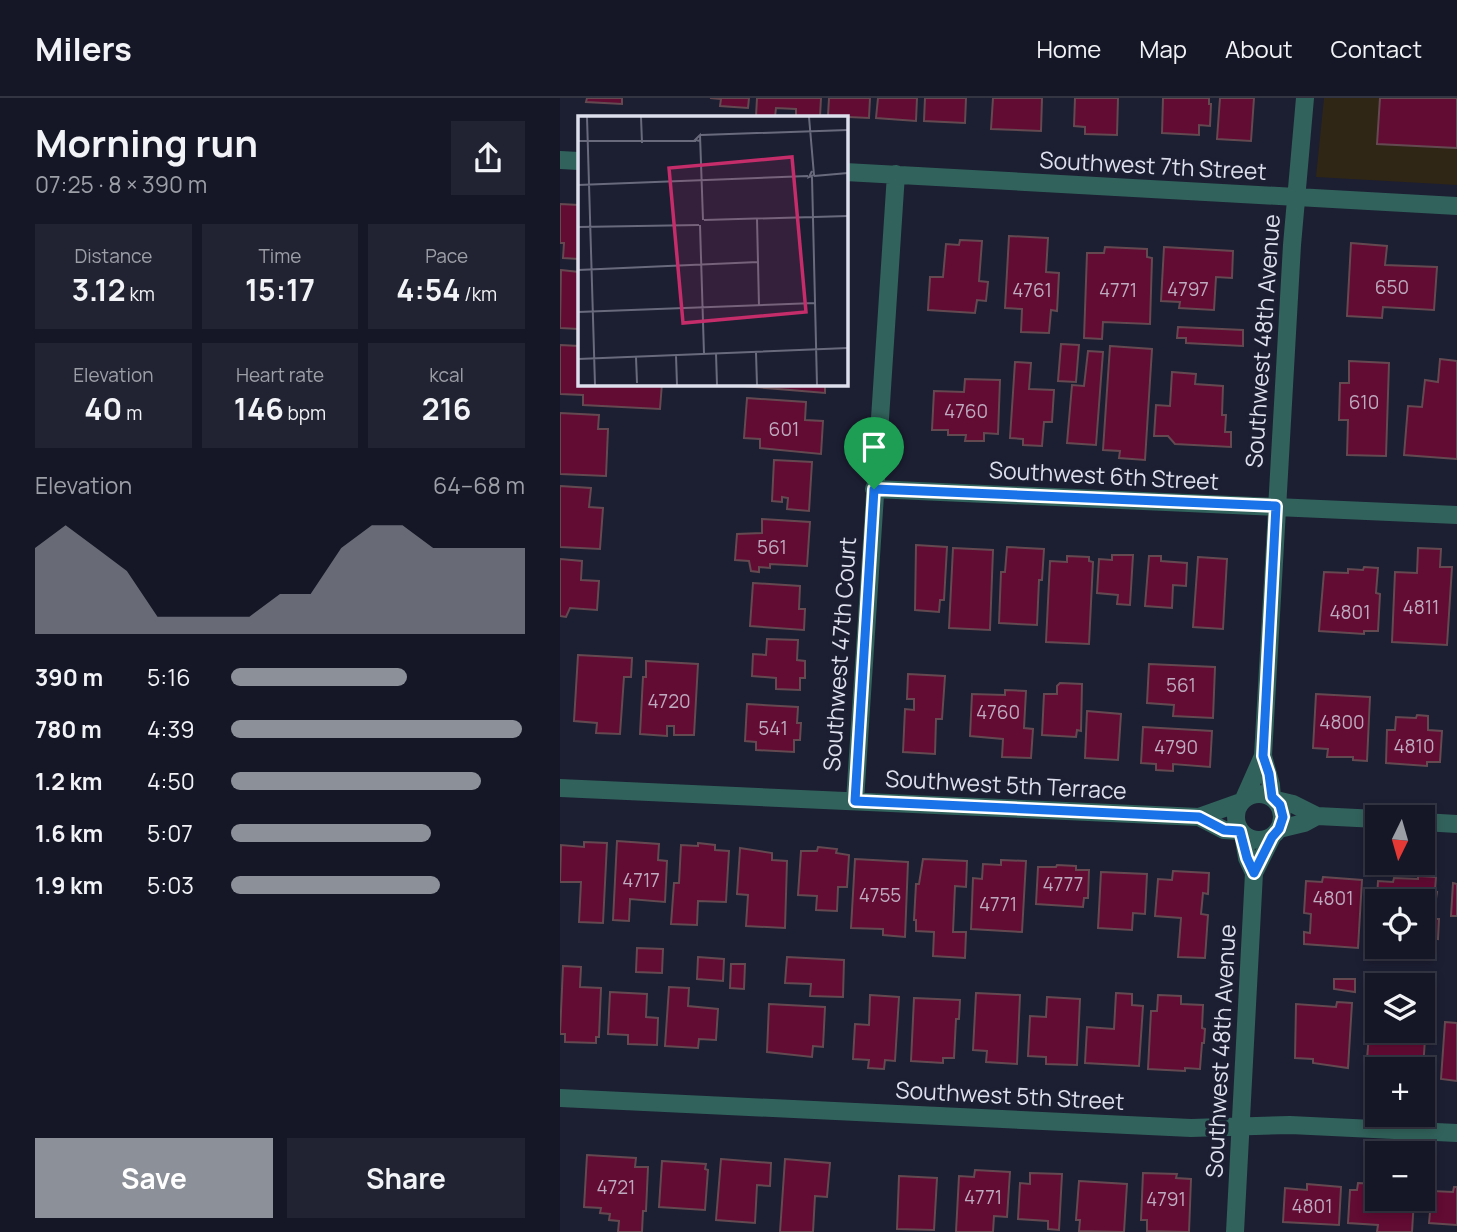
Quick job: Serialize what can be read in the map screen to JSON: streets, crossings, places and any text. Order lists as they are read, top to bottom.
{
  "streets": {
    "street": [
      "Southwest 7th Street",
      "Southwest 48th Avenue",
      "Southwest 6th Street",
      "Southwest 47th Court",
      "Southwest 5th Terrace",
      "Southwest 5th Street"
    ]
  },
  "crossings": [
    ["Southwest 7th Street", "Southwest 48th Avenue"],
    ["Southwest 7th Street", "Southwest 47th Court"],
    ["Southwest 48th Avenue", "Southwest 6th Street"],
    ["Southwest 48th Avenue", "Southwest 5th Terrace"],
    ["Southwest 48th Avenue", "Southwest 5th Street"],
    ["Southwest 6th Street", "Southwest 47th Court"],
    ["Southwest 47th Court", "Southwest 5th Terrace"]
  ],
  "house_numbers": [
    "650",
    "4797",
    "4761",
    "4771",
    "610",
    "4760",
    "601",
    "561",
    "4811",
    "4801",
    "561",
    "4720",
    "4760",
    "4800",
    "541",
    "4810",
    "4790",
    "4717",
    "4777",
    "4755",
    "4801",
    "4771",
    "4721",
    "4771",
    "4791",
    "4801"
  ],
  "north": "bottom",
  "page": {
    "header": "Milers",
    "nav": [
      "Home",
      "Map",
      "About",
      "Contact"
    ],
    "heading": ["Morning run", "07:25 · 8 × 390 m"],
    "stats": [
      ["Distance", "3.12 km"],
      ["Time", "15:17"],
      ["Pace", "4:54 /km"],
      ["Elevation", "40 m"],
      ["Heart rate", "146 bpm"],
      ["kcal", "216"]
    ],
    "chart": ["Elevation", "64–68 m"],
    "list": [
      {
        "name": "390 m",
        "note": "5:16"
      },
      {
        "name": "780 m",
        "note": "4:39"
      },
      {
        "name": "1.2 km",
        "note": "4:50"
      },
      {
        "name": "1.6 km",
        "note": "5:07"
      },
      {
        "name": "1.9 km",
        "note": "5:03"
      }
    ],
    "map_buttons": ["+", "−"],
    "buttons": ["Save", "Share"]
  }
}
